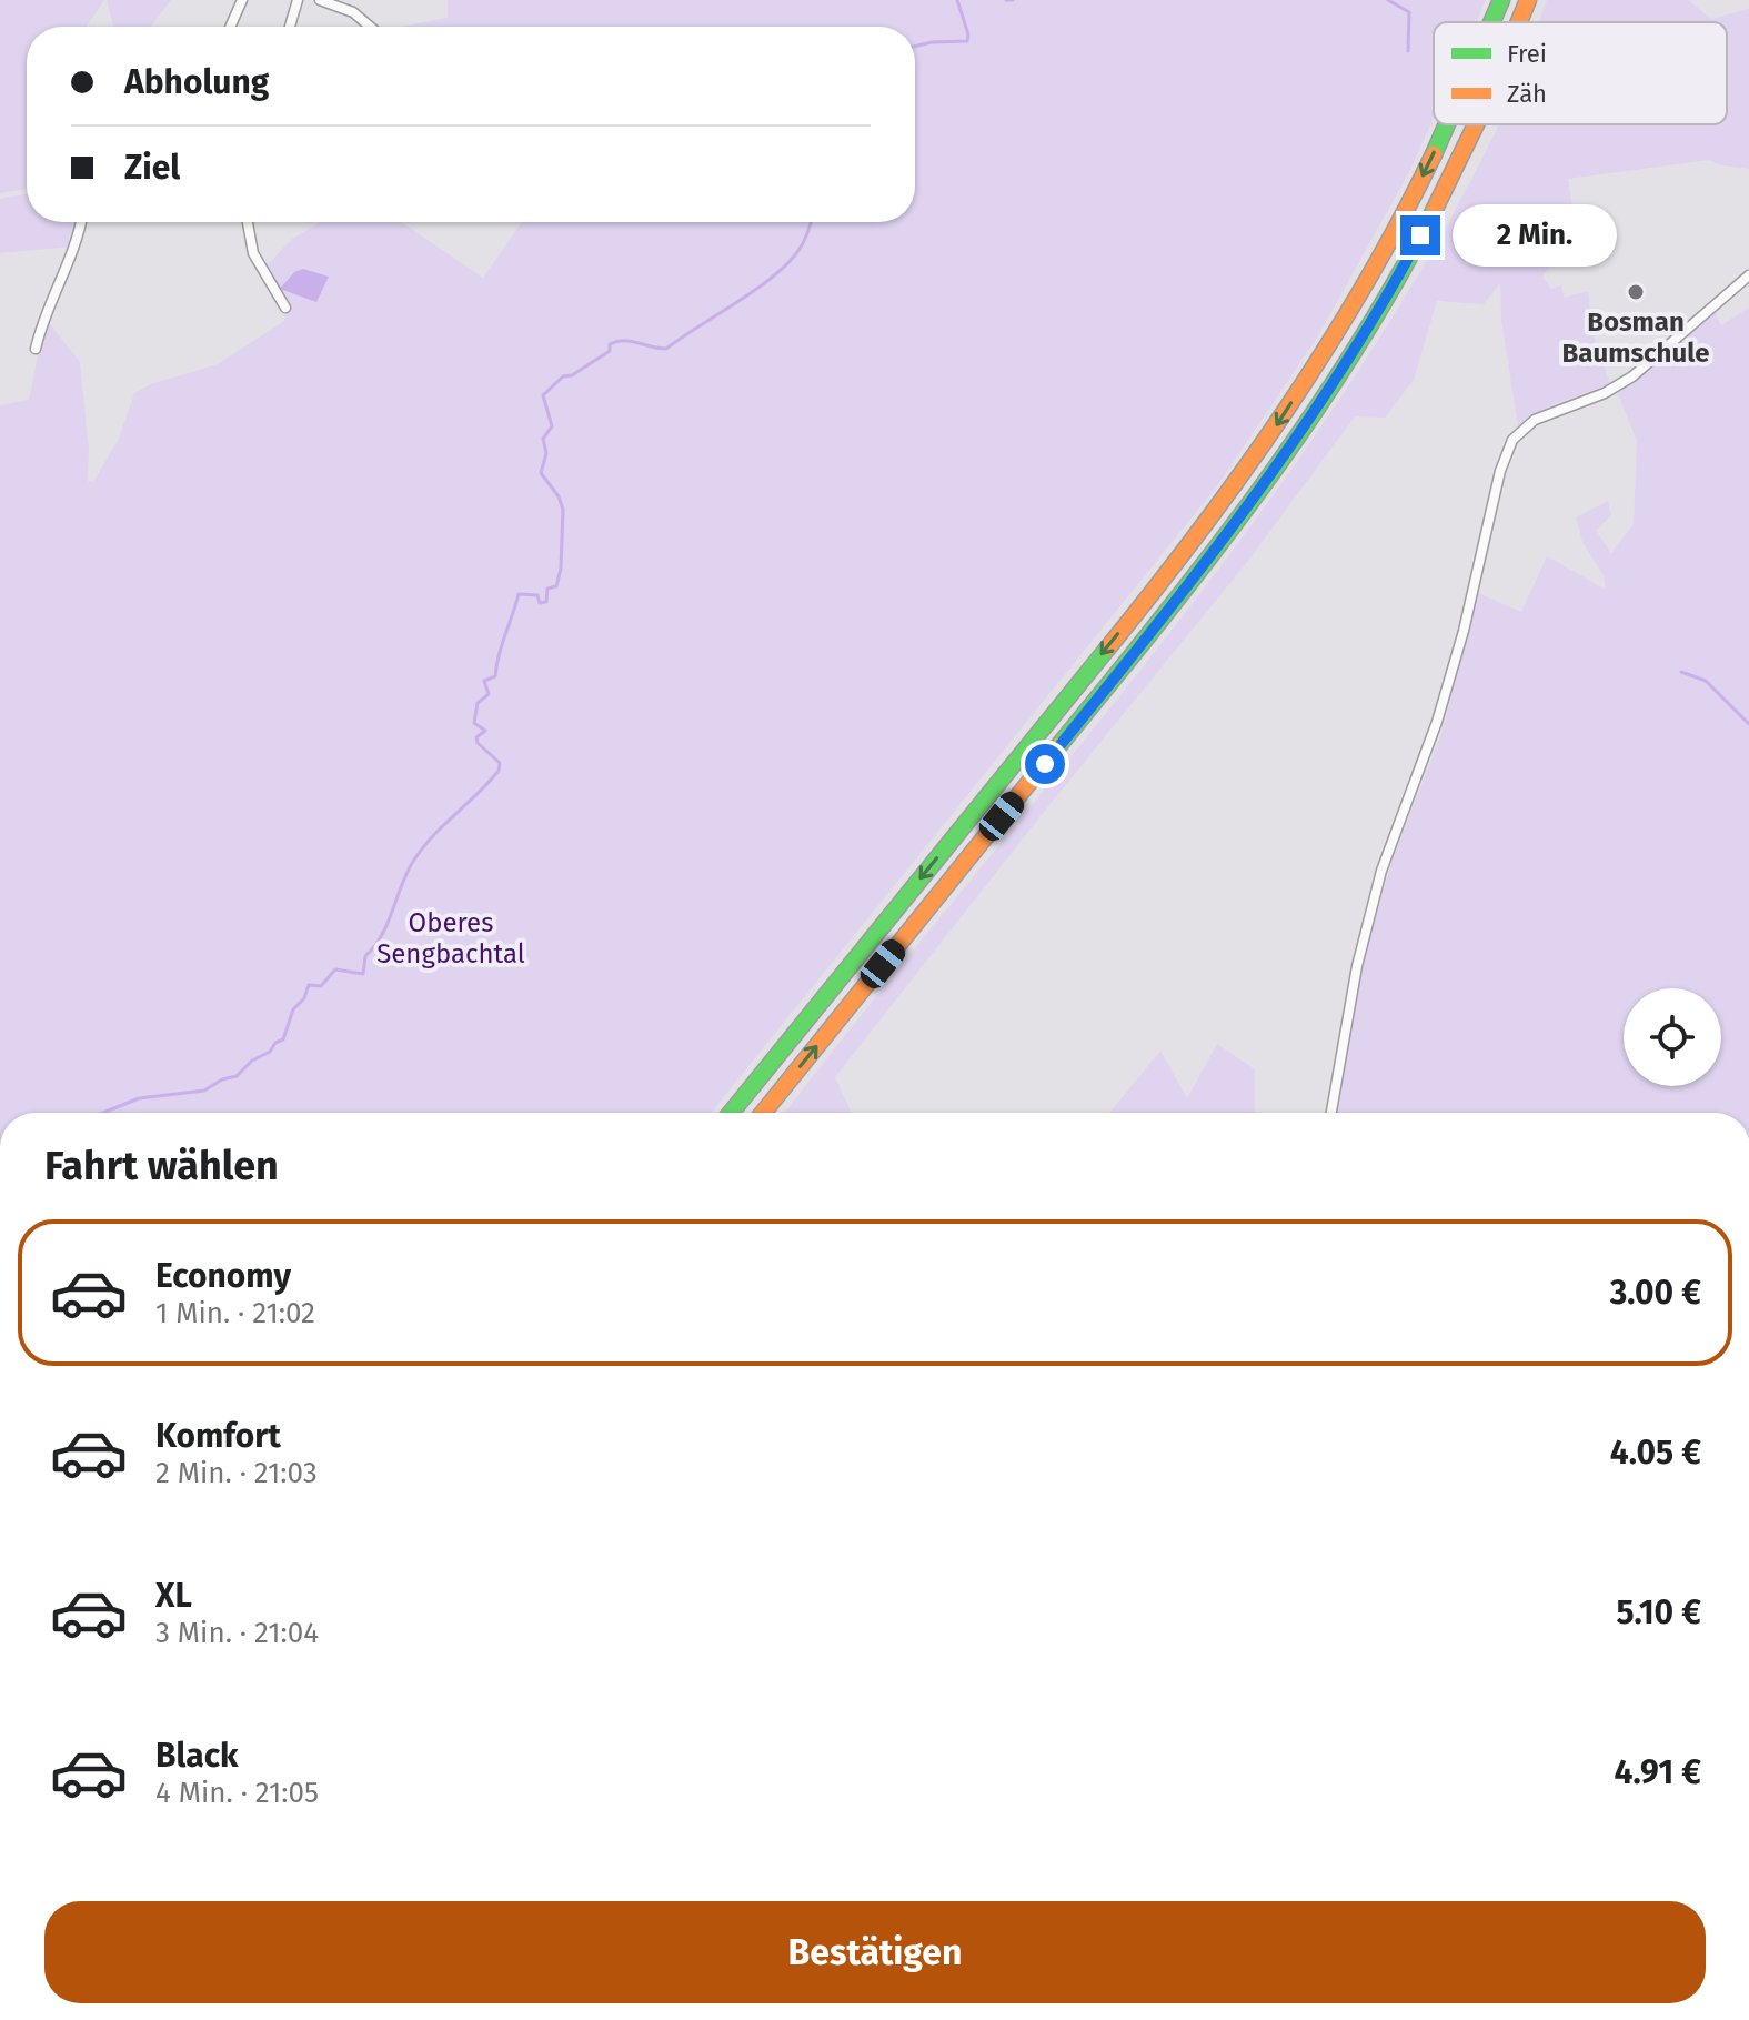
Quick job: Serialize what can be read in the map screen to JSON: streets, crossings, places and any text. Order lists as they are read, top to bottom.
{
  "parks": ["Oberes Sengbachtal"],
  "places": ["Bosman Baumschule"],
  "legend": ["Frei", "Zäh"],
  "page": {
    "banner": ["Abholung", "Ziel"],
    "bubble": "2 Min.",
    "heading": "Fahrt wählen",
    "list": [
      {
        "name": "Economy",
        "note": "1 Min. · 21:02",
        "value": "3.00 €"
      },
      {
        "name": "Komfort",
        "note": "2 Min. · 21:03",
        "value": "4.05 €"
      },
      {
        "name": "XL",
        "note": "3 Min. · 21:04",
        "value": "5.10 €"
      },
      {
        "name": "Black",
        "note": "4 Min. · 21:05",
        "value": "4.91 €"
      }
    ],
    "buttons": "Bestätigen"
  }
}
